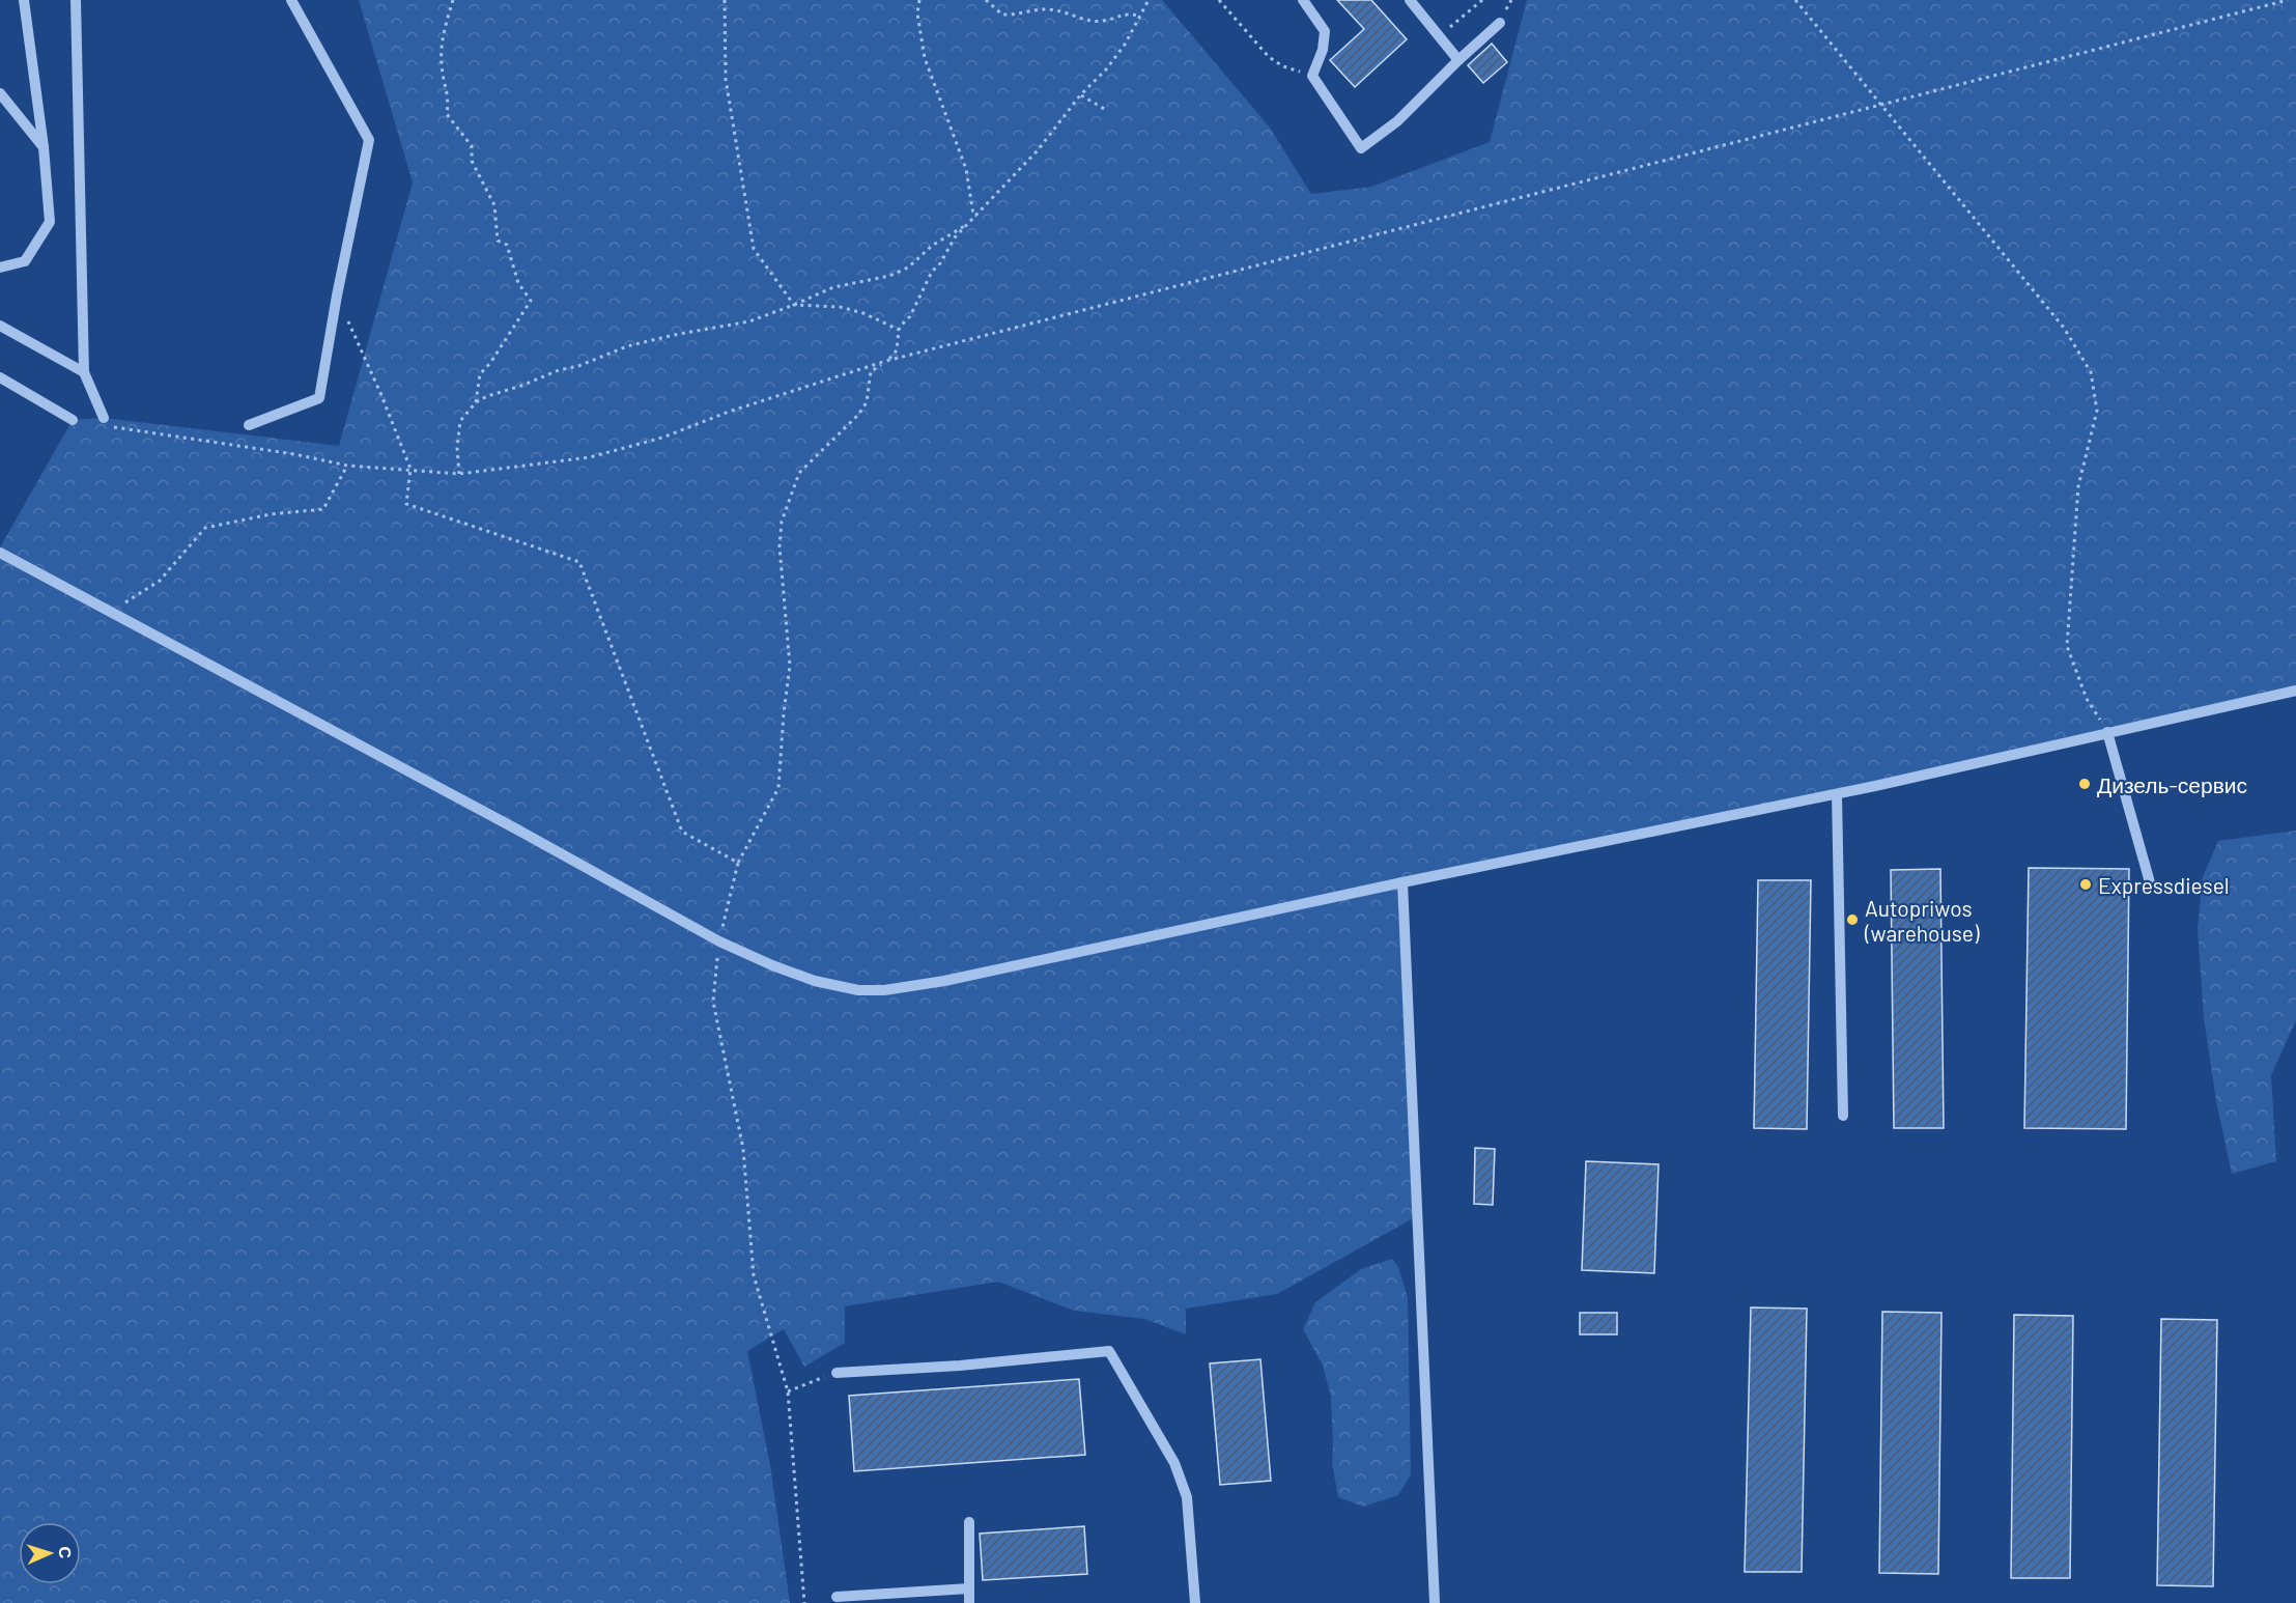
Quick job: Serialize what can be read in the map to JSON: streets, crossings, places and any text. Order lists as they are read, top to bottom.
{
  "places": ["Дизель-сервис", "Expressdiesel", "Autopriwos (warehouse)"],
  "north": "right"
}
